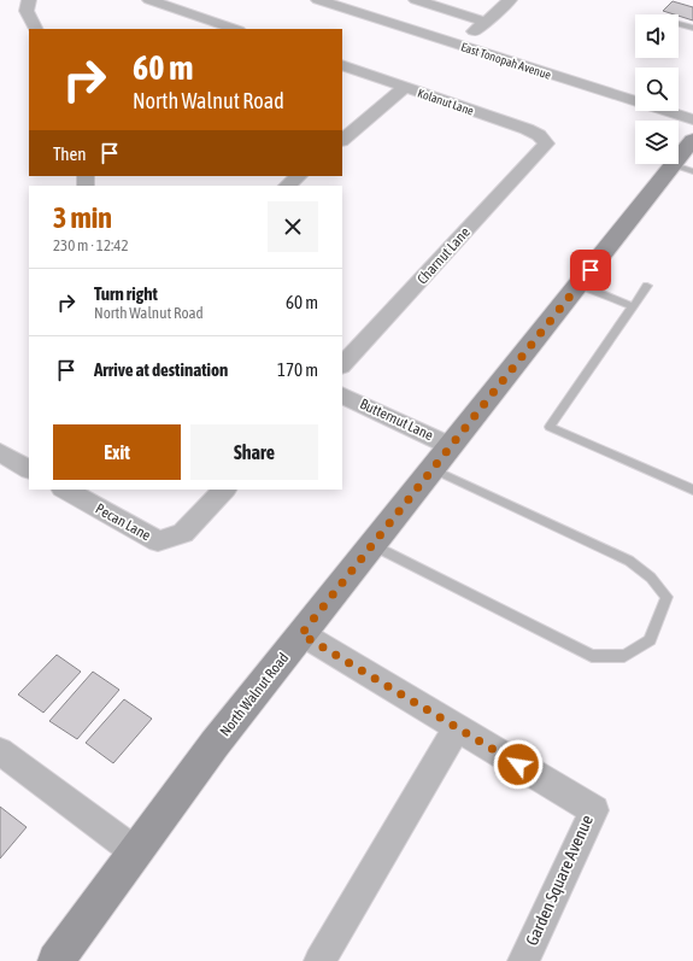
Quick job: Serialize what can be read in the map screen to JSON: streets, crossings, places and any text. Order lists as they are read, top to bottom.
{
  "streets": {
    "street": [
      "East Tonopah Avenue",
      "Kolanut Lane",
      "Charnut Lane",
      "Butternut Lane",
      "Pecan Lane",
      "North Walnut Road",
      "Garden Square Avenue"
    ]
  },
  "crossings": [
    ["Kolanut Lane", "Charnut Lane"],
    ["Butternut Lane", "North Walnut Road"],
    ["North Walnut Road", "Garden Square Avenue"]
  ],
  "page": {
    "turn": ["60 m", "North Walnut Road"],
    "then": "Then",
    "heading": ["3 min", "230 m · 12:42"],
    "list": [
      {
        "name": "Turn right",
        "note": "North Walnut Road",
        "value": "60 m"
      },
      {
        "name": "Arrive at destination",
        "value": "170 m"
      }
    ],
    "buttons": ["Exit", "Share"]
  }
}
